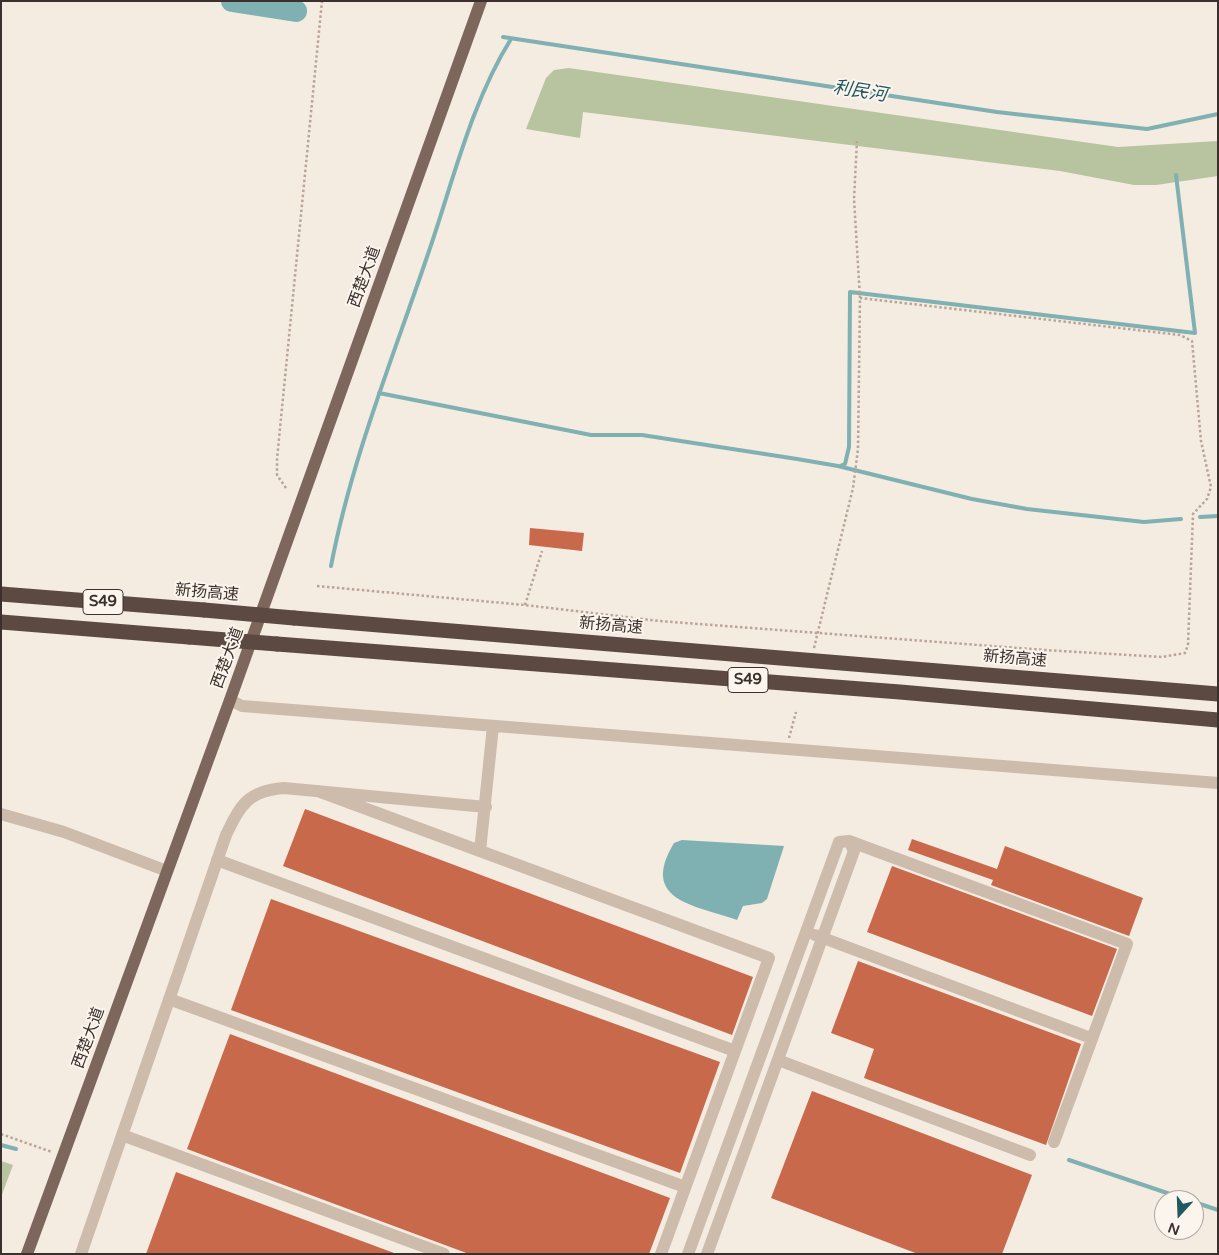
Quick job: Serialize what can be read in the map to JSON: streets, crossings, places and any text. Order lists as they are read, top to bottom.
{
  "streets": {
    "highway": ["新扬高速", "S49"],
    "main road": ["西楚大道"]
  },
  "water": ["利民河"],
  "north": "bottom"
}
